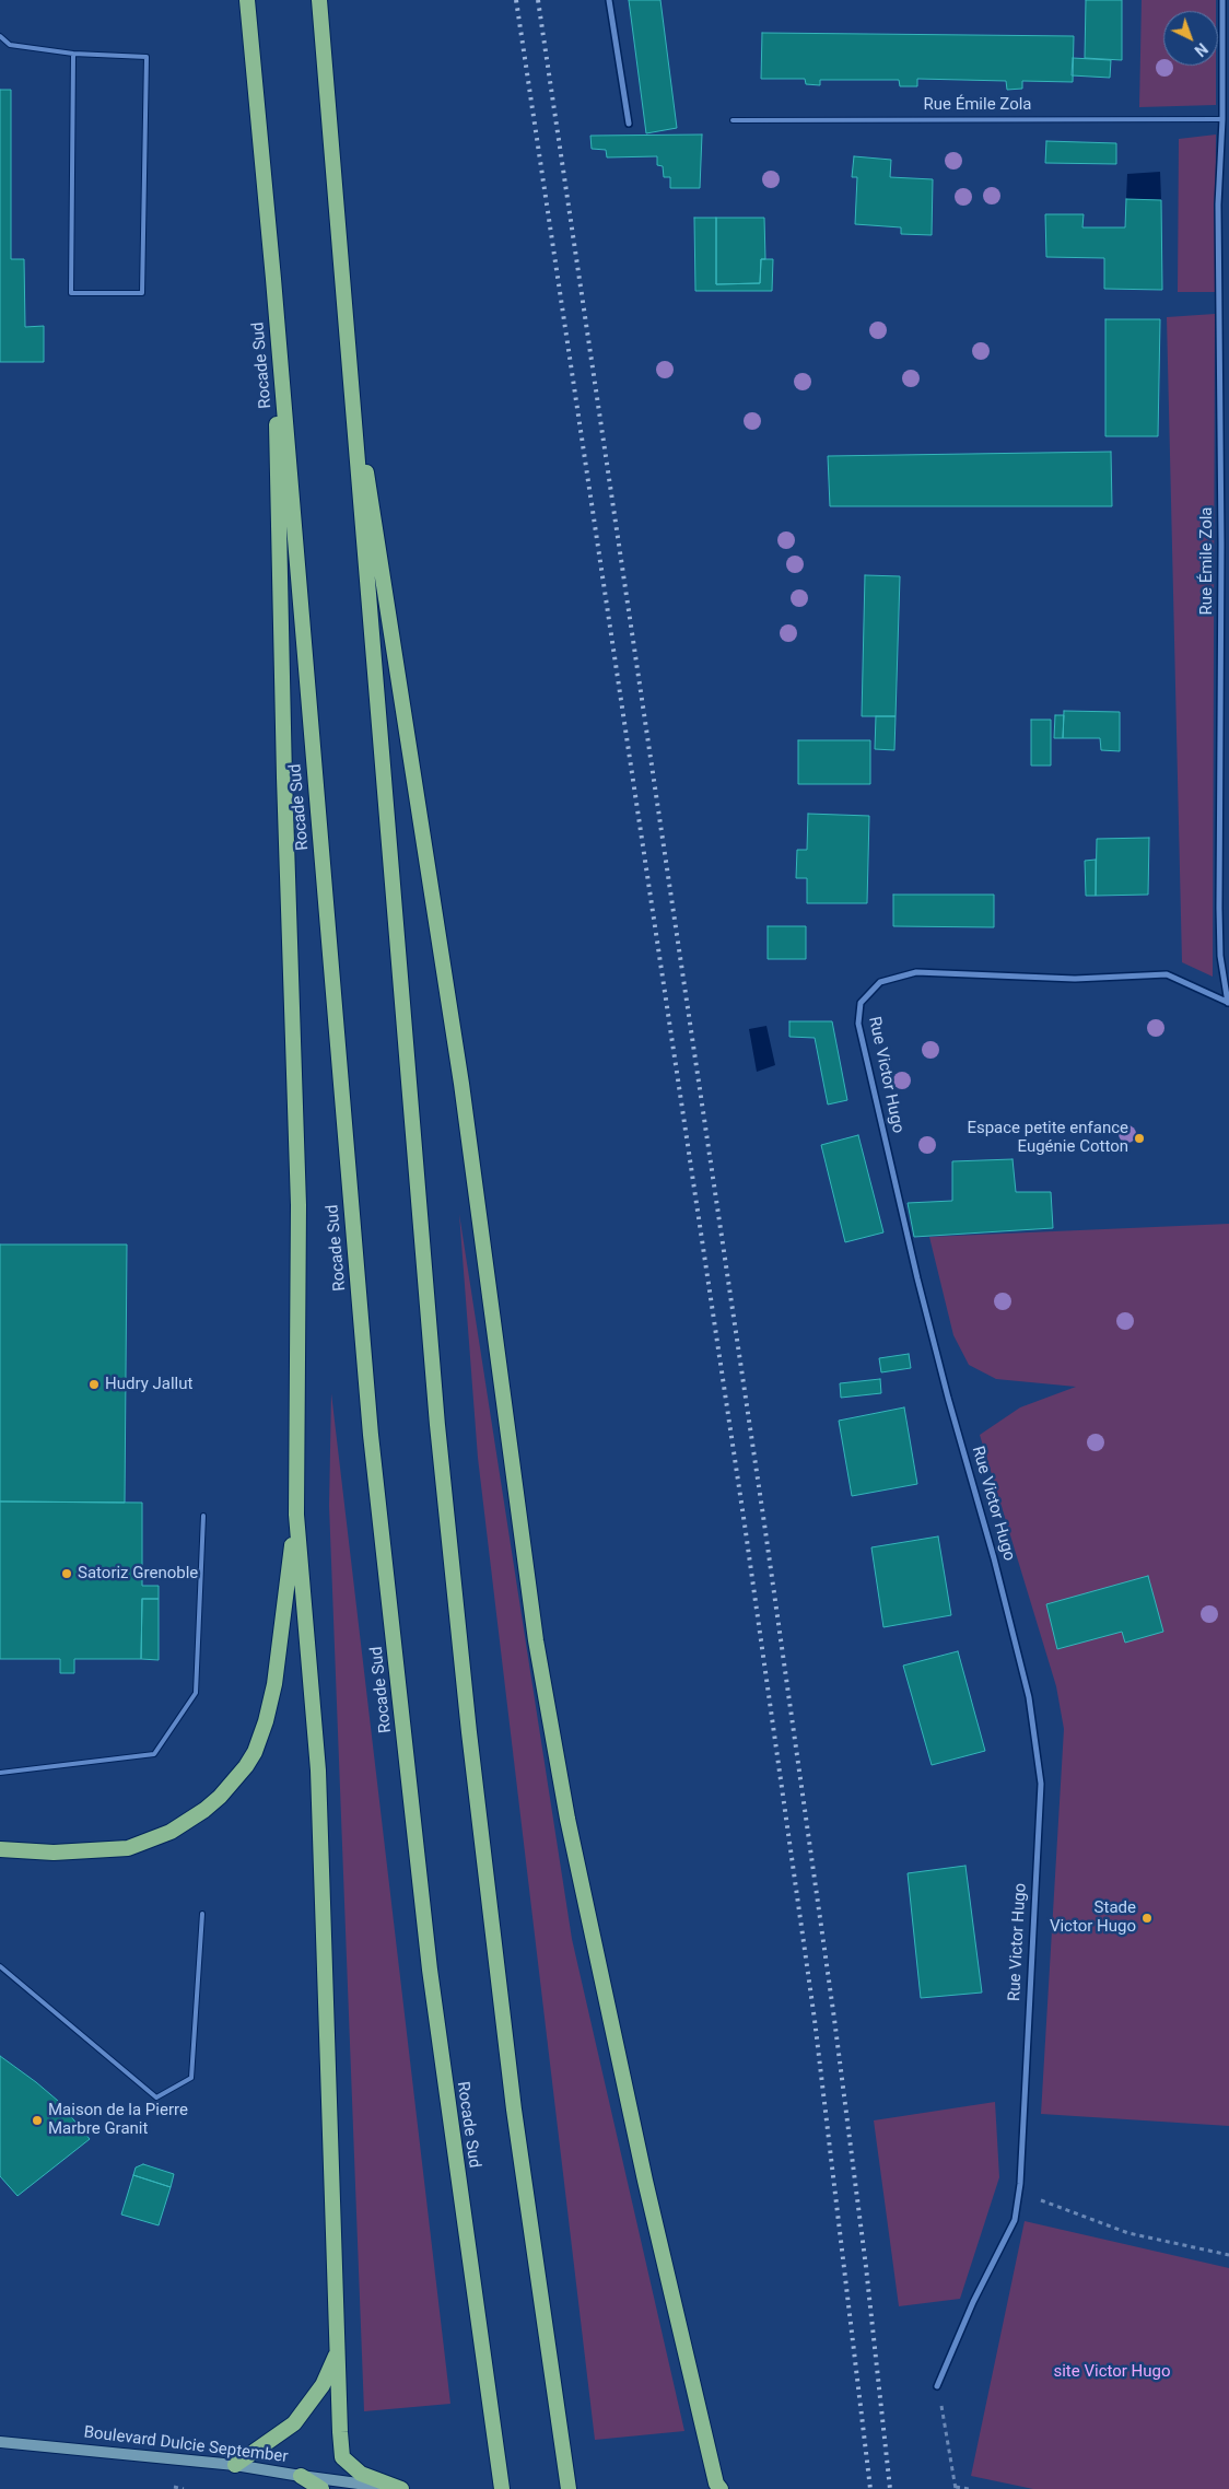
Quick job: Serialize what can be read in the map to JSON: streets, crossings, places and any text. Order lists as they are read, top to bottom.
{
  "streets": {
    "highway": ["Rocade Sud"],
    "main road": ["Boulevard Dulcie September"],
    "street": ["Rue Émile Zola", "Rue Victor Hugo"]
  },
  "crossings": [
    ["Rue Émile Zola", "Rue Victor Hugo"]
  ],
  "parks": ["site Victor Hugo"],
  "places": [
    "Espace petite enfance Eugénie Cotton",
    "Hudry Jallut",
    "Satoriz Grenoble",
    "Stade Victor Hugo",
    "Maison de la Pierre Marbre Granit"
  ],
  "north": "bottom right"
}
